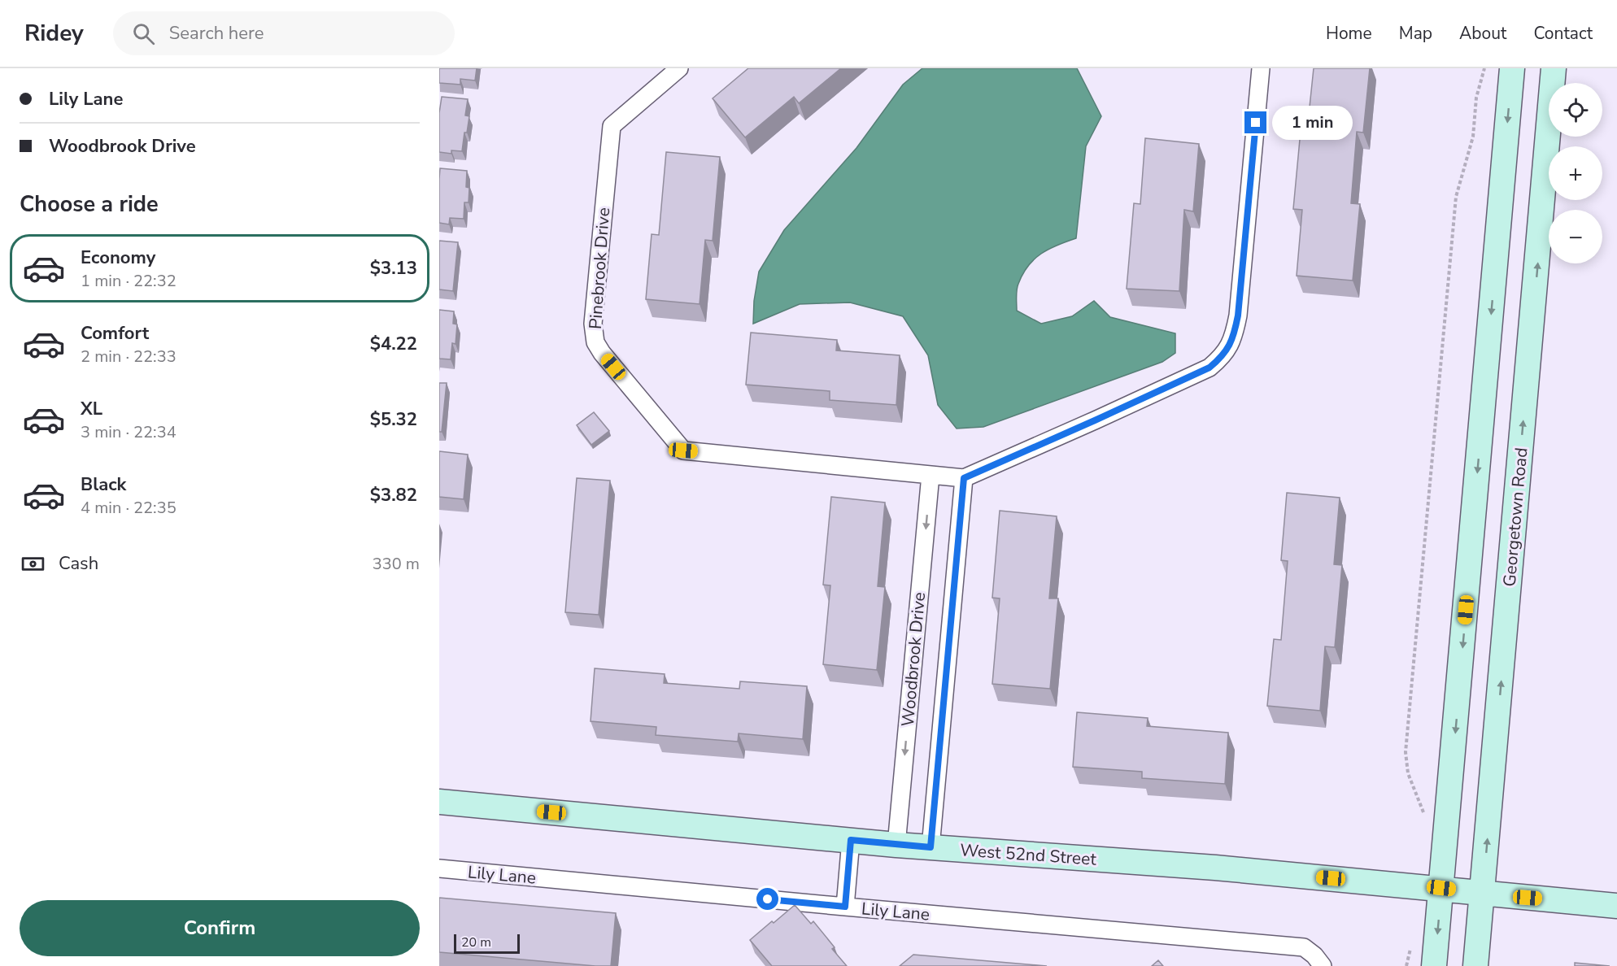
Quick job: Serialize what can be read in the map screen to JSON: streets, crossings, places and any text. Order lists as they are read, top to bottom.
{
  "streets": {
    "main road": ["Georgetown Road", "West 52nd Street"],
    "street": ["Pinebrook Drive", "Woodbrook Drive", "Lily Lane"]
  },
  "crossings": [
    ["Pinebrook Drive", "Woodbrook Drive"],
    ["Georgetown Road", "West 52nd Street"],
    ["Woodbrook Drive", "West 52nd Street"]
  ],
  "scale_bar": "20 m",
  "page": {
    "header": "Ridey",
    "search": "Search here",
    "nav": [
      "Home",
      "Map",
      "About",
      "Contact"
    ],
    "banner": ["Lily Lane", "Woodbrook Drive"],
    "map_buttons": ["+", "−"],
    "bubble": "1 min",
    "heading": "Choose a ride",
    "list": [
      {
        "name": "Economy",
        "note": "1 min · 22:32",
        "value": "$3.13"
      },
      {
        "name": "Comfort",
        "note": "2 min · 22:33",
        "value": "$4.22"
      },
      {
        "name": "XL",
        "note": "3 min · 22:34",
        "value": "$5.32"
      },
      {
        "name": "Black",
        "note": "4 min · 22:35",
        "value": "$3.82"
      }
    ],
    "pay": ["Cash", "330 m"],
    "buttons": "Confirm",
    "scale": "20 m"
  }
}
